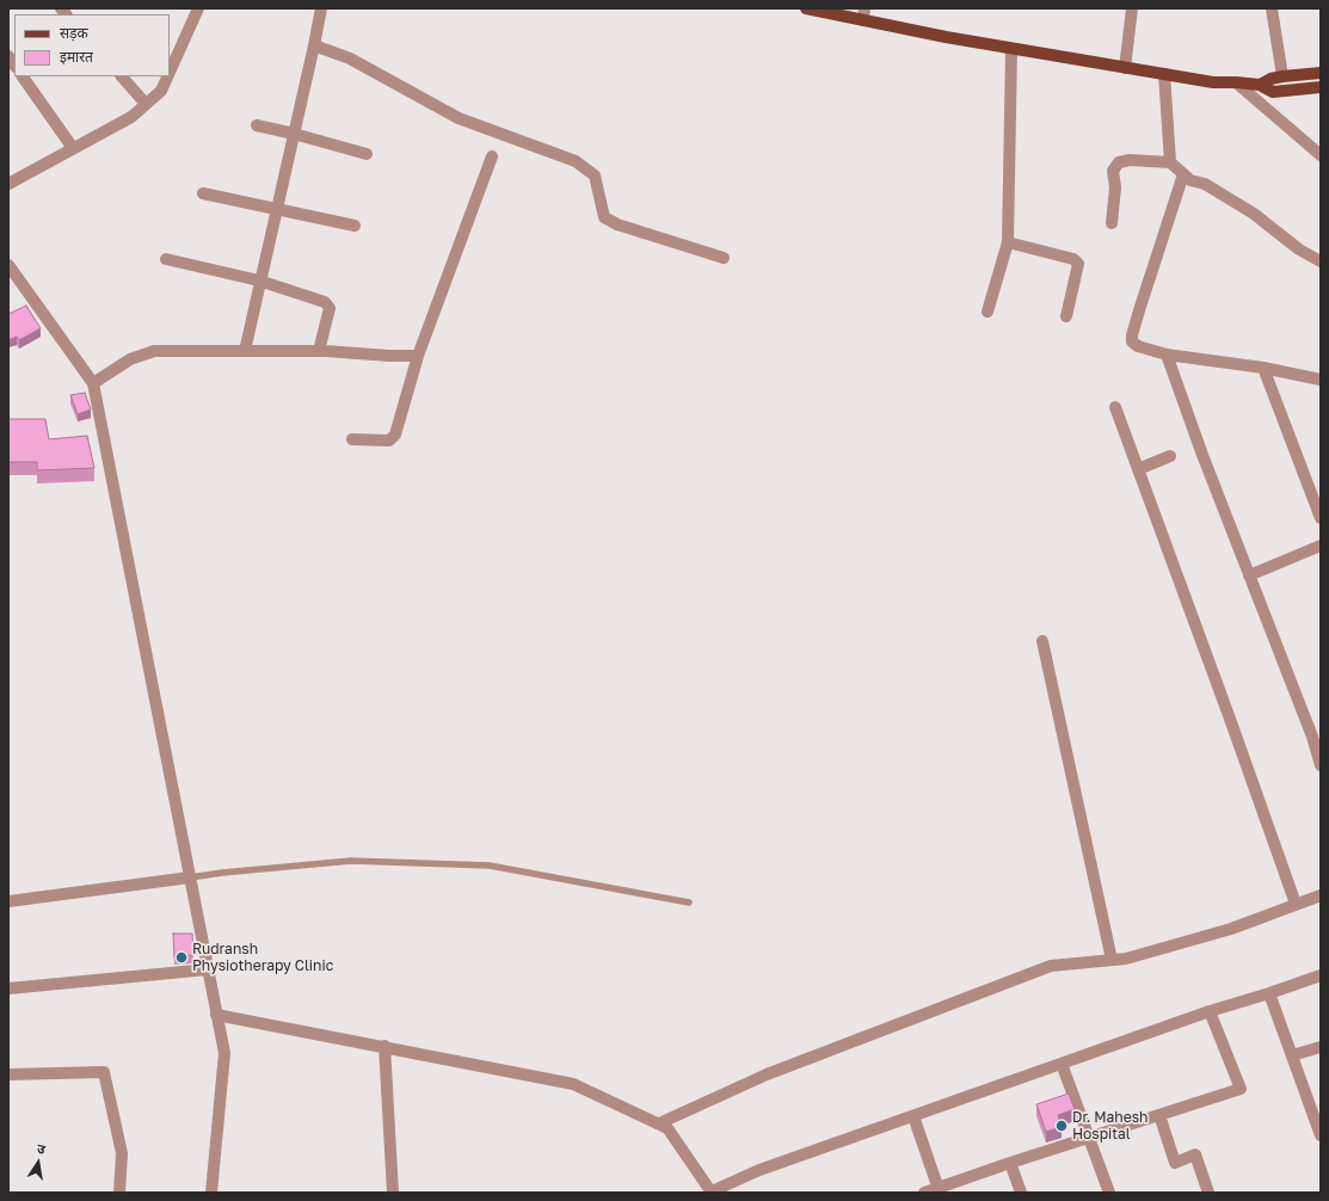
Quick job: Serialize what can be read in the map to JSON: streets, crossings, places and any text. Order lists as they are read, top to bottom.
{
  "places": ["Rudransh Physiotherapy Clinic", "Dr. Mahesh Hospital"],
  "legend": ["सड़क", "इमारत"],
  "north": "top"
}
